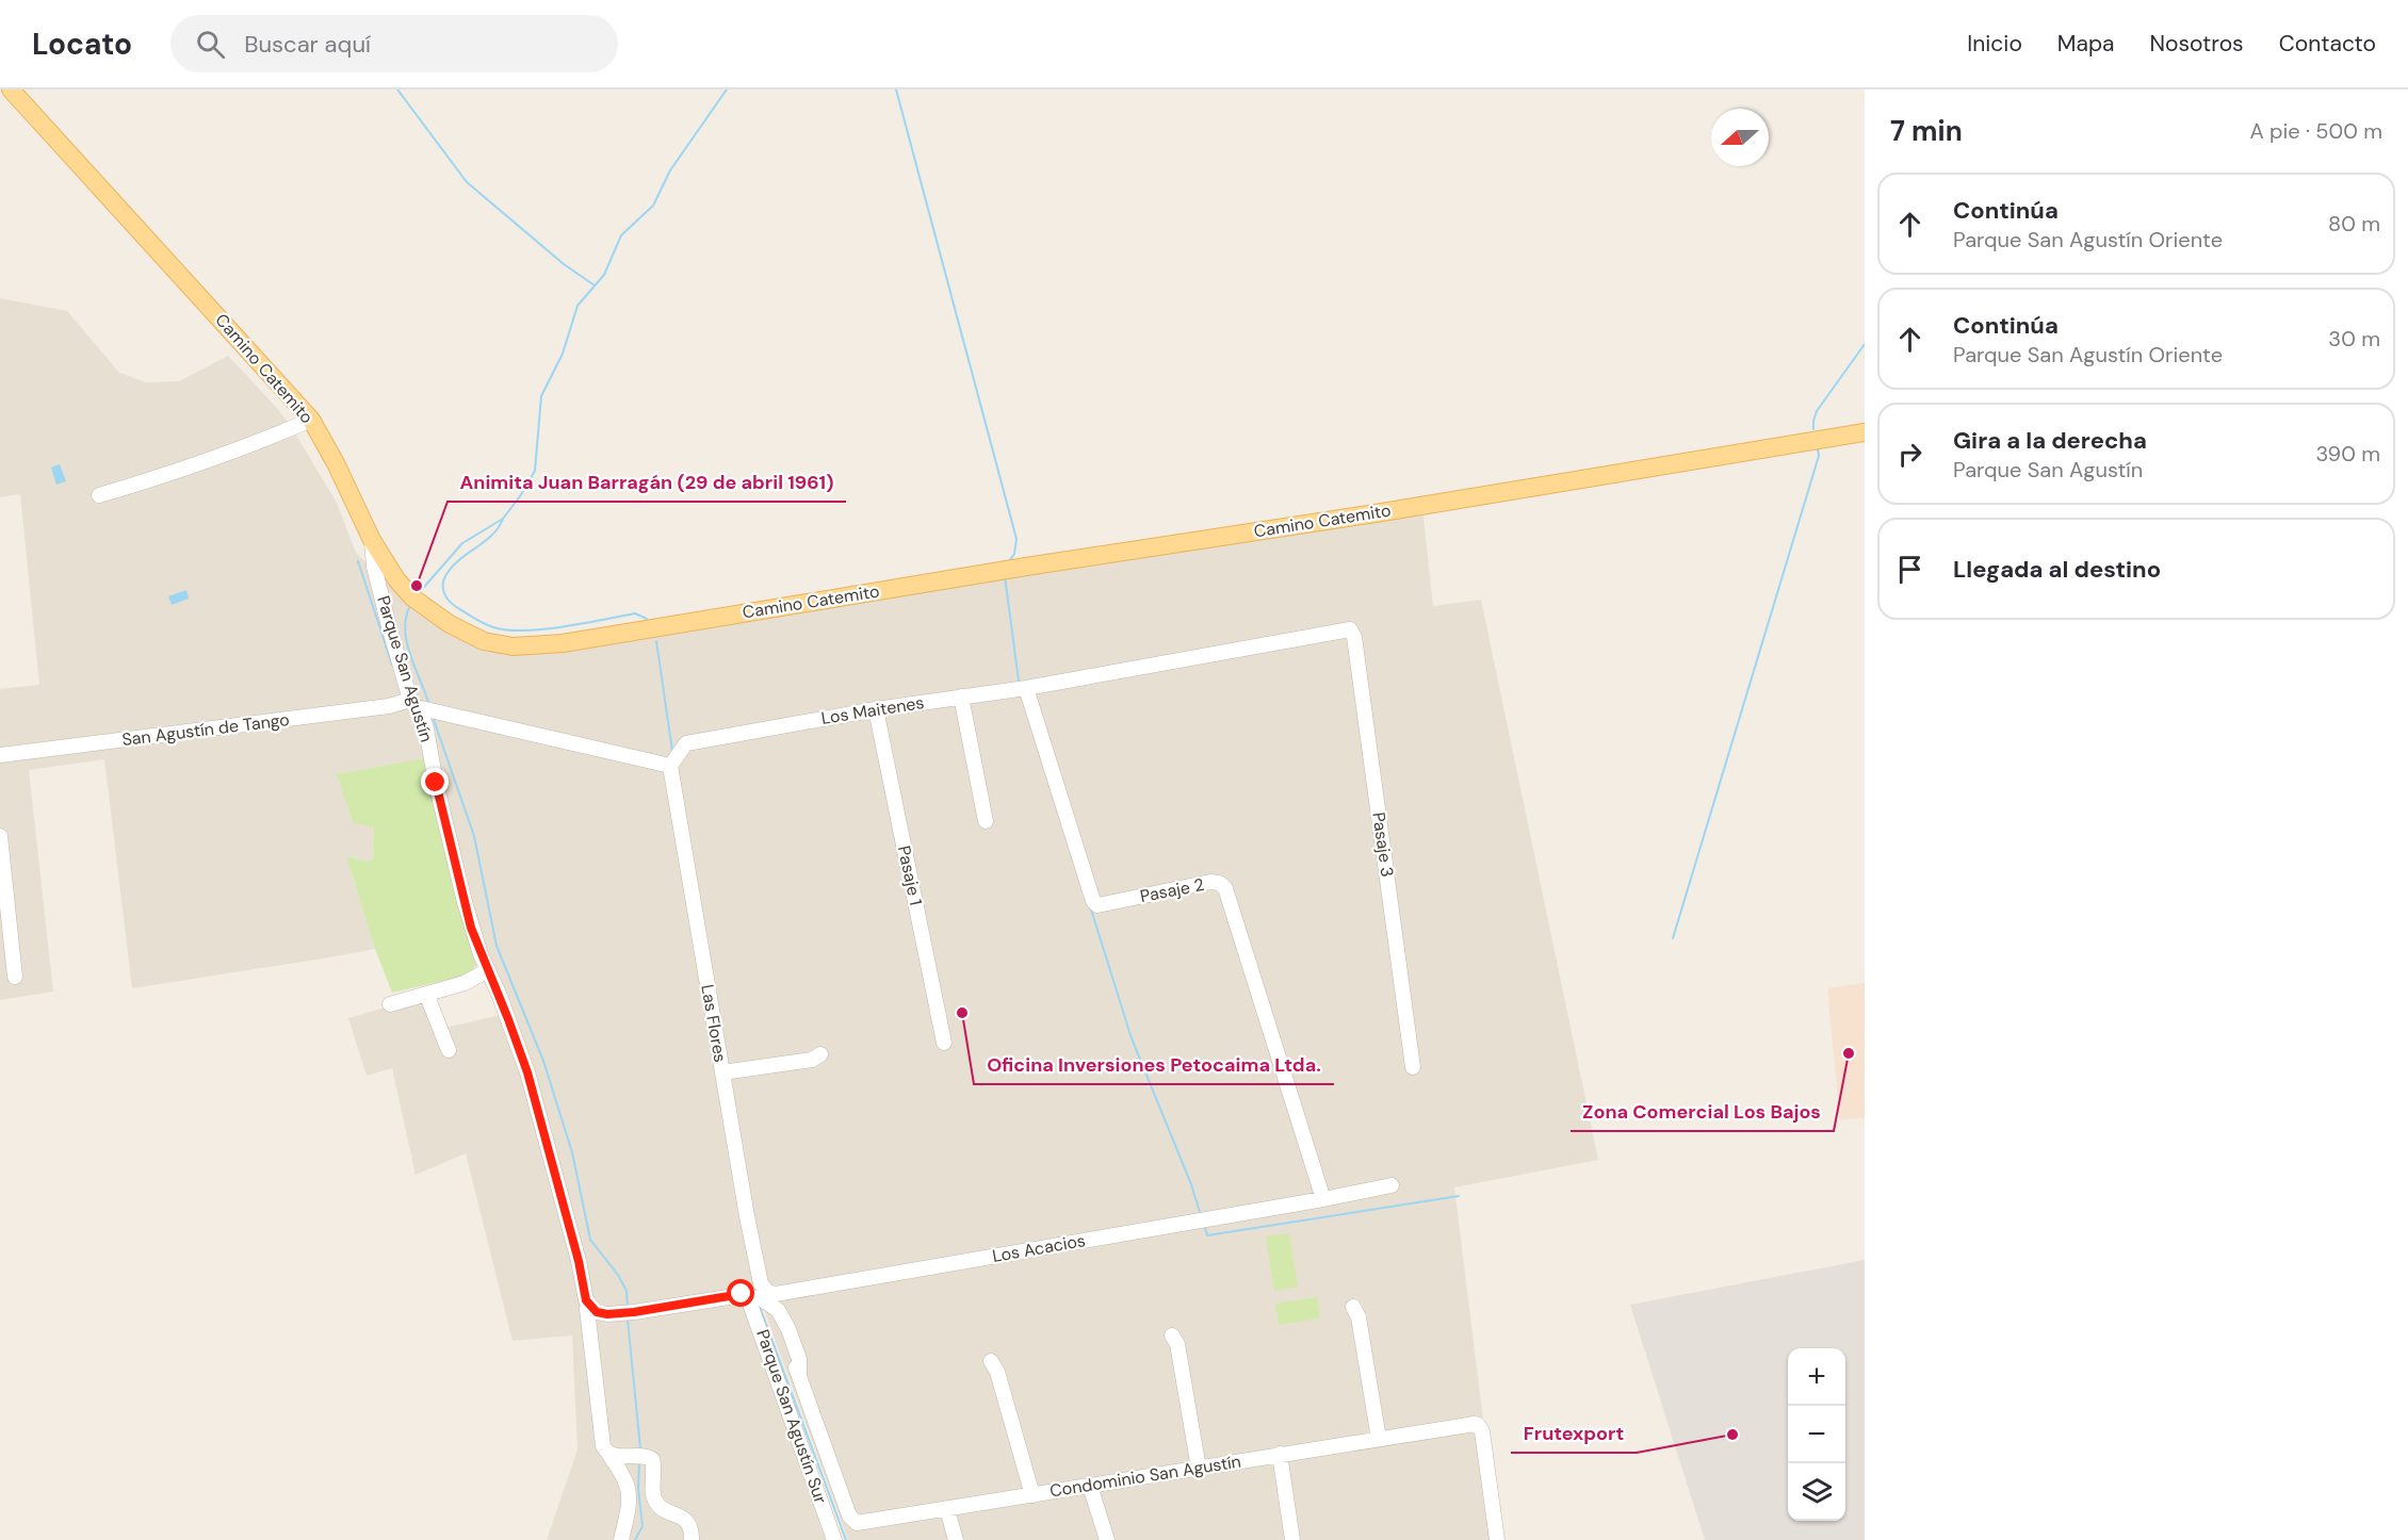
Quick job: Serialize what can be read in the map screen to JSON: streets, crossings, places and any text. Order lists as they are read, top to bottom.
{
  "streets": {
    "main road": ["Camino Catemito"],
    "street": [
      "Parque San Agustín",
      "Los Maitenes",
      "San Agustín de Tango",
      "Pasaje 3",
      "Pasaje 1",
      "Pasaje 2",
      "Las Flores",
      "Los Acacios",
      "Parque San Agustín Sur",
      "Condominio San Agustín"
    ]
  },
  "crossings": [
    ["Camino Catemito", "Parque San Agustín"],
    ["Parque San Agustín", "San Agustín de Tango"],
    ["Los Maitenes", "Pasaje 3"],
    ["Los Maitenes", "Pasaje 1"],
    ["Los Maitenes", "Pasaje 2"],
    ["Los Maitenes", "Las Flores"],
    ["Pasaje 2", "Los Acacios"],
    ["Las Flores", "Los Acacios"],
    ["Parque San Agustín Sur", "Condominio San Agustín"]
  ],
  "places": [
    "Animita Juan Barragán (29 de abril 1961)",
    "Oficina Inversiones Petocaima Ltda.",
    "Zona Comercial Los Bajos",
    "Frutexport"
  ],
  "north": "left",
  "page": {
    "header": "Locato",
    "search": "Buscar aquí",
    "nav": [
      "Inicio",
      "Mapa",
      "Nosotros",
      "Contacto"
    ],
    "heading": ["7 min", "A pie · 500 m"],
    "list": [
      ["Continúa", "Parque San Agustín Oriente", "80 m"],
      ["Continúa", "Parque San Agustín Oriente", "30 m"],
      ["Gira a la derecha", "Parque San Agustín", "390 m"],
      "Llegada al destino"
    ],
    "map_buttons": ["+", "−"]
  }
}
